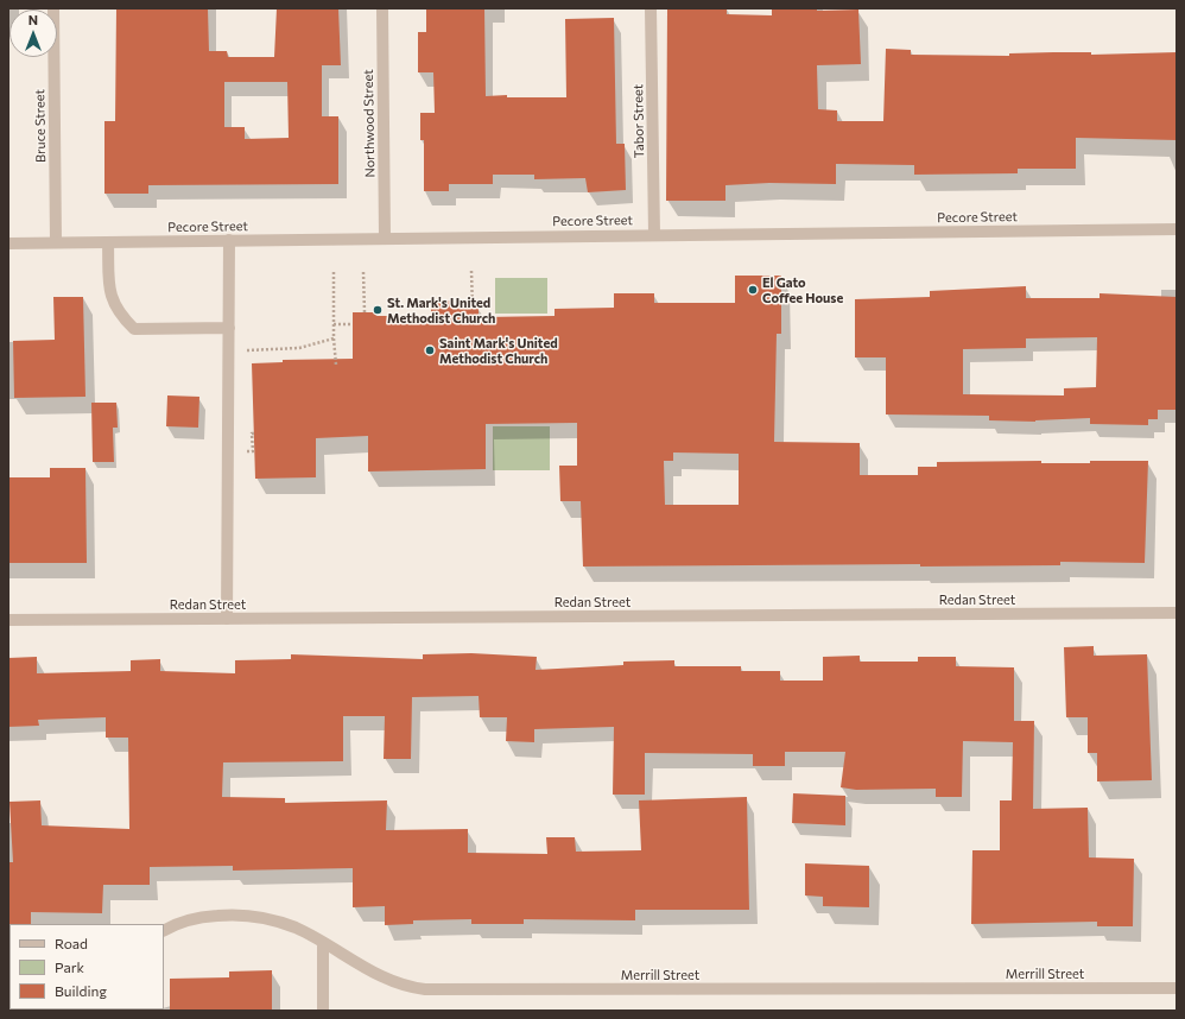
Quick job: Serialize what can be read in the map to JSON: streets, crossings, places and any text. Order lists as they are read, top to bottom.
{
  "streets": {
    "street": [
      "Tabor Street",
      "Northwood Street",
      "Bruce Street",
      "Pecore Street",
      "Redan Street",
      "Merrill Street"
    ]
  },
  "crossings": [
    ["Tabor Street", "Pecore Street"],
    ["Northwood Street", "Pecore Street"],
    ["Bruce Street", "Pecore Street"]
  ],
  "places": ["El Gato Coffee House", "St. Mark's United Methodist Church", "Saint Mark's United Methodist Church"],
  "legend": ["Road", "Park", "Building"],
  "north": "top"
}
